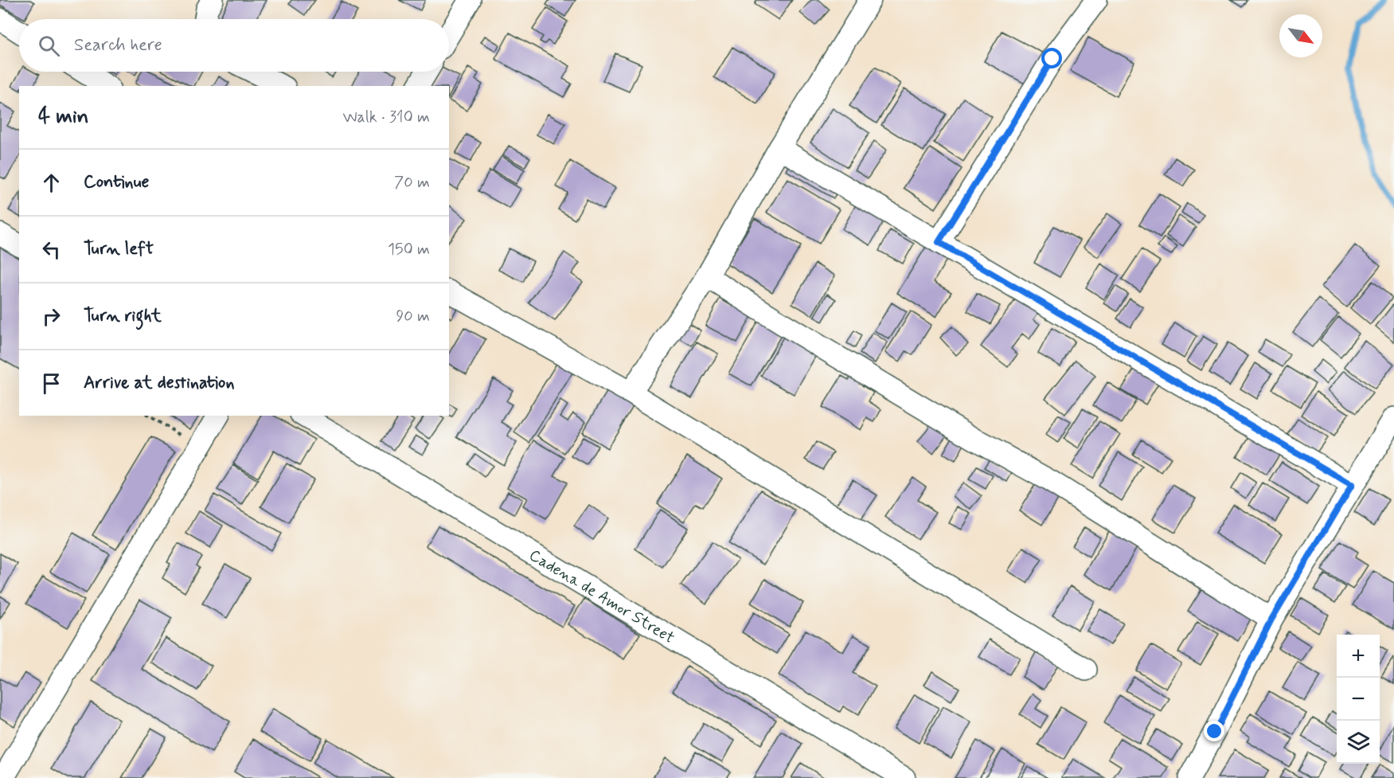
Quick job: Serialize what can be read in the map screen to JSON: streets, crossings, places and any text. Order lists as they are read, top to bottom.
{
  "streets": {
    "street": ["Cadena de Amor Street"]
  },
  "north": "bottom right",
  "page": {
    "search": "Search here",
    "heading": ["4 min", "Walk · 310 m"],
    "list": [
      ["Continue", "70 m"],
      ["Turn left", "150 m"],
      ["Turn right", "90 m"],
      "Arrive at destination"
    ],
    "map_buttons": ["+", "−"]
  }
}
